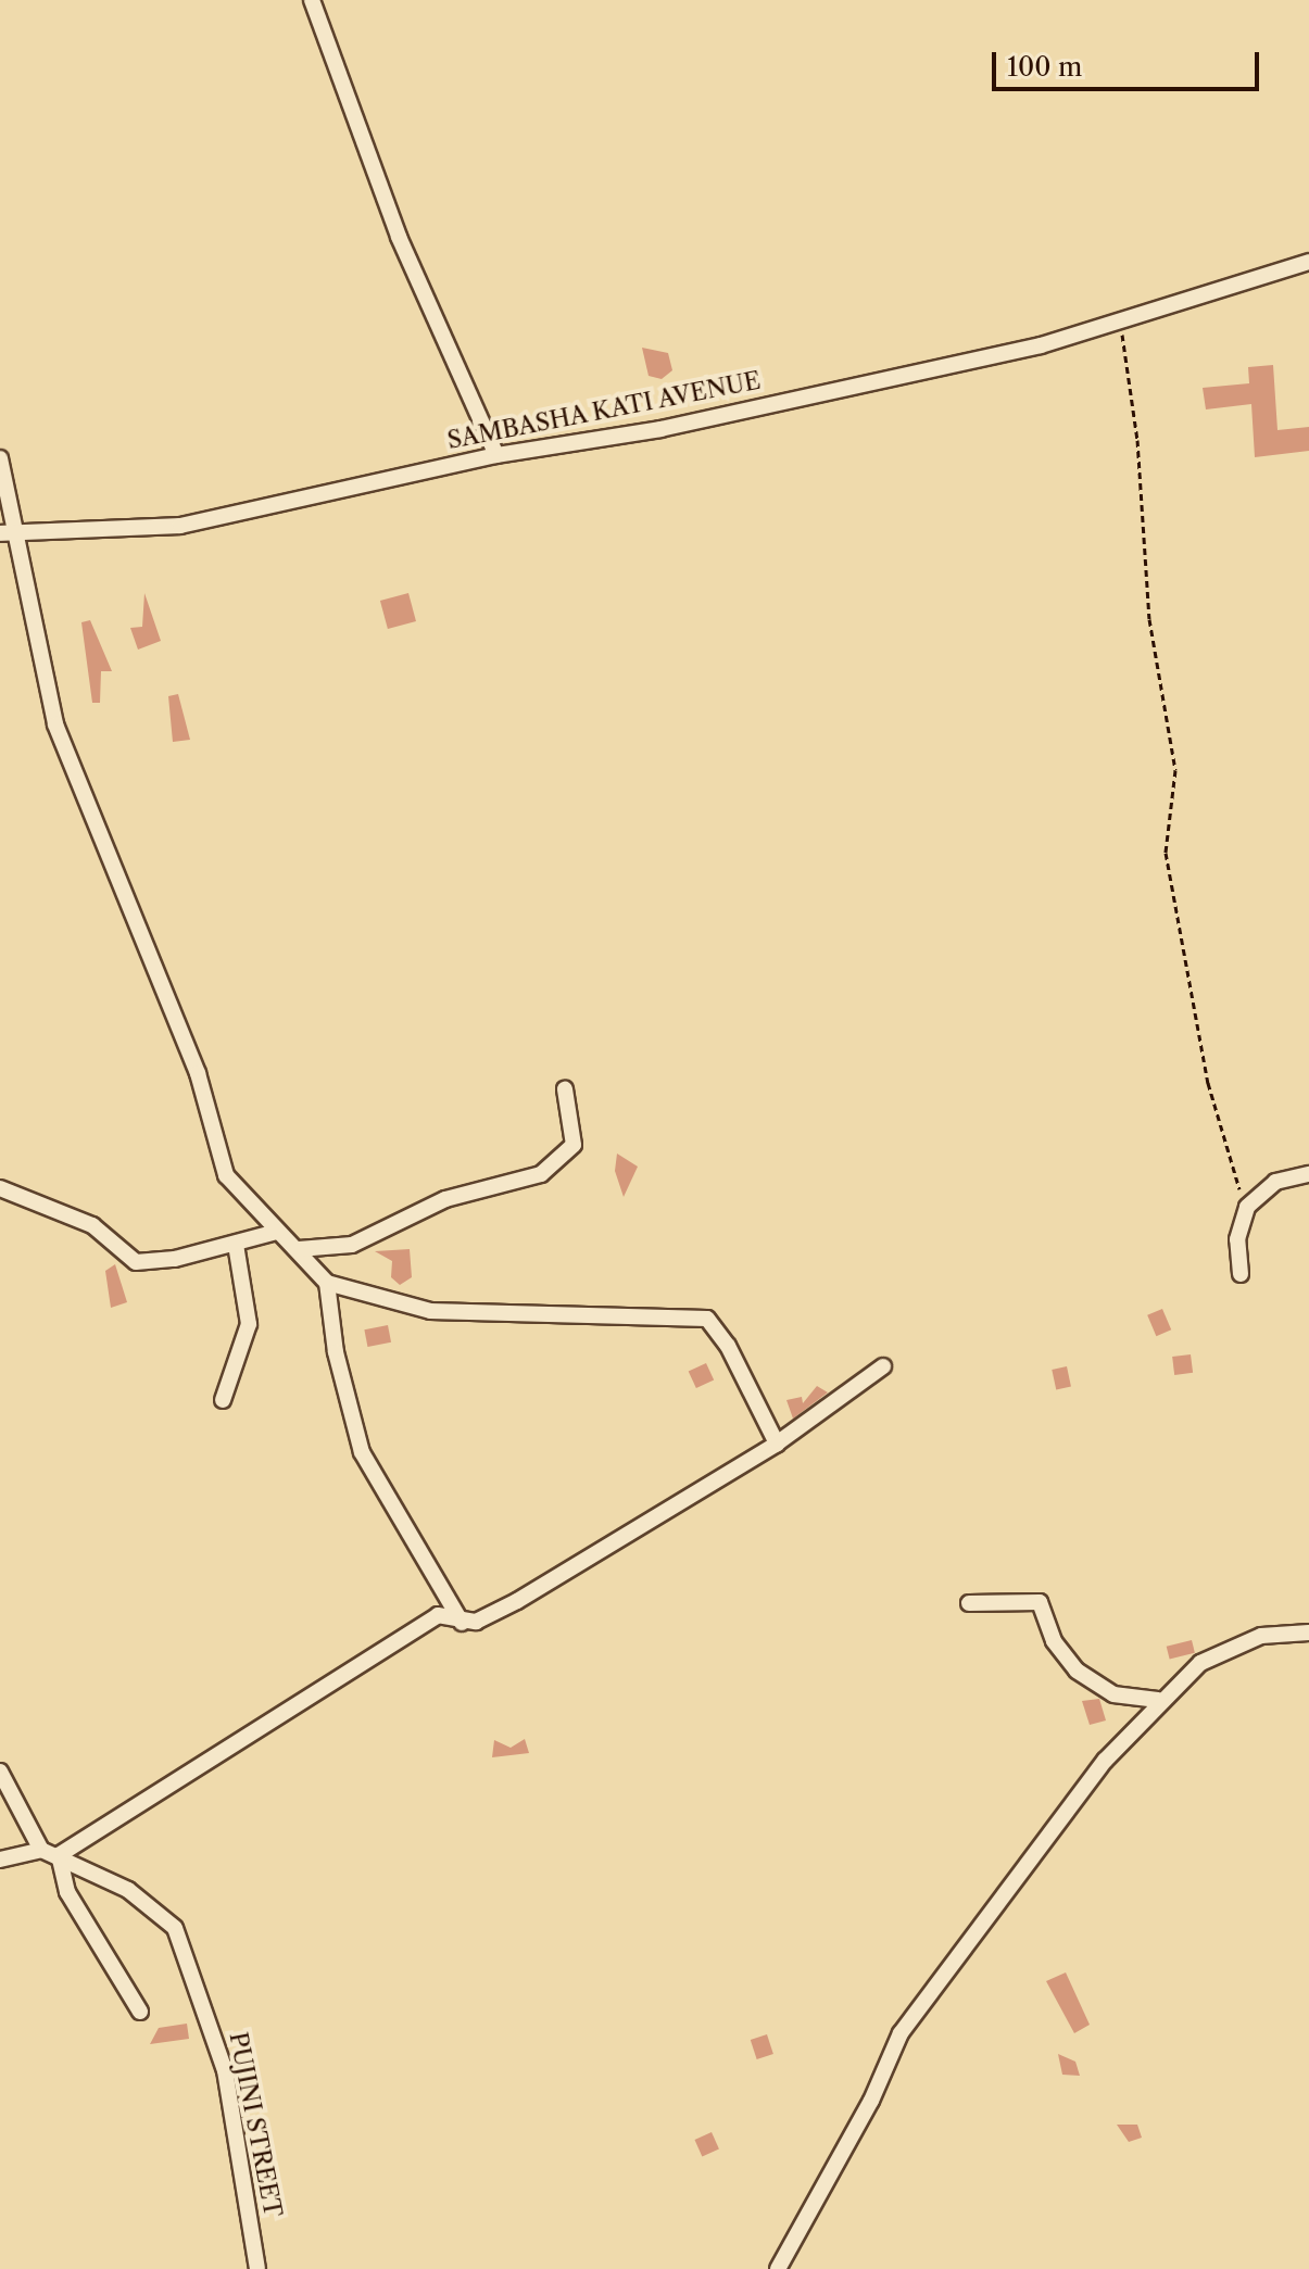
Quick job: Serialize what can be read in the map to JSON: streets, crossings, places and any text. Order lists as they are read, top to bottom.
{
  "streets": {
    "street": ["SAMBASHA KATI AVENUE", "PUJINI STREET"]
  },
  "scale_bar": "100 m"
}
